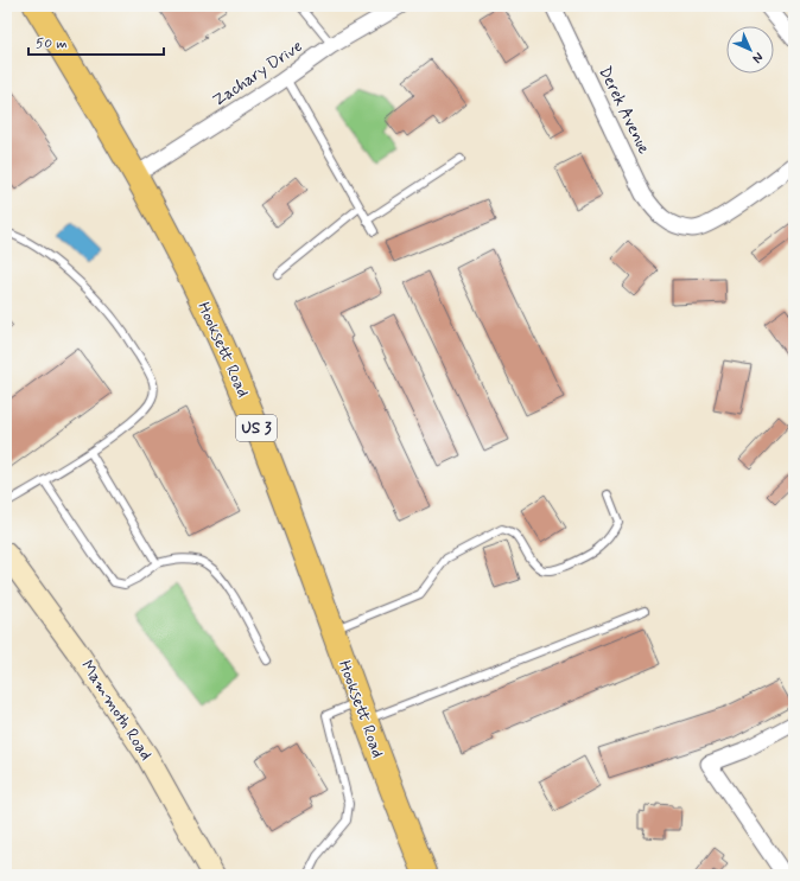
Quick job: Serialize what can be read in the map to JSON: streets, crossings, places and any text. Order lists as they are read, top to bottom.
{
  "streets": {
    "main road": ["Hooksett Road", "US 3", "Mammoth Road"],
    "street": ["Zachary Drive", "Derek Avenue"]
  },
  "crossings": [
    ["Zachary Drive", "Hooksett Road"]
  ],
  "scale_bar": "50 m",
  "north": "bottom right"
}
